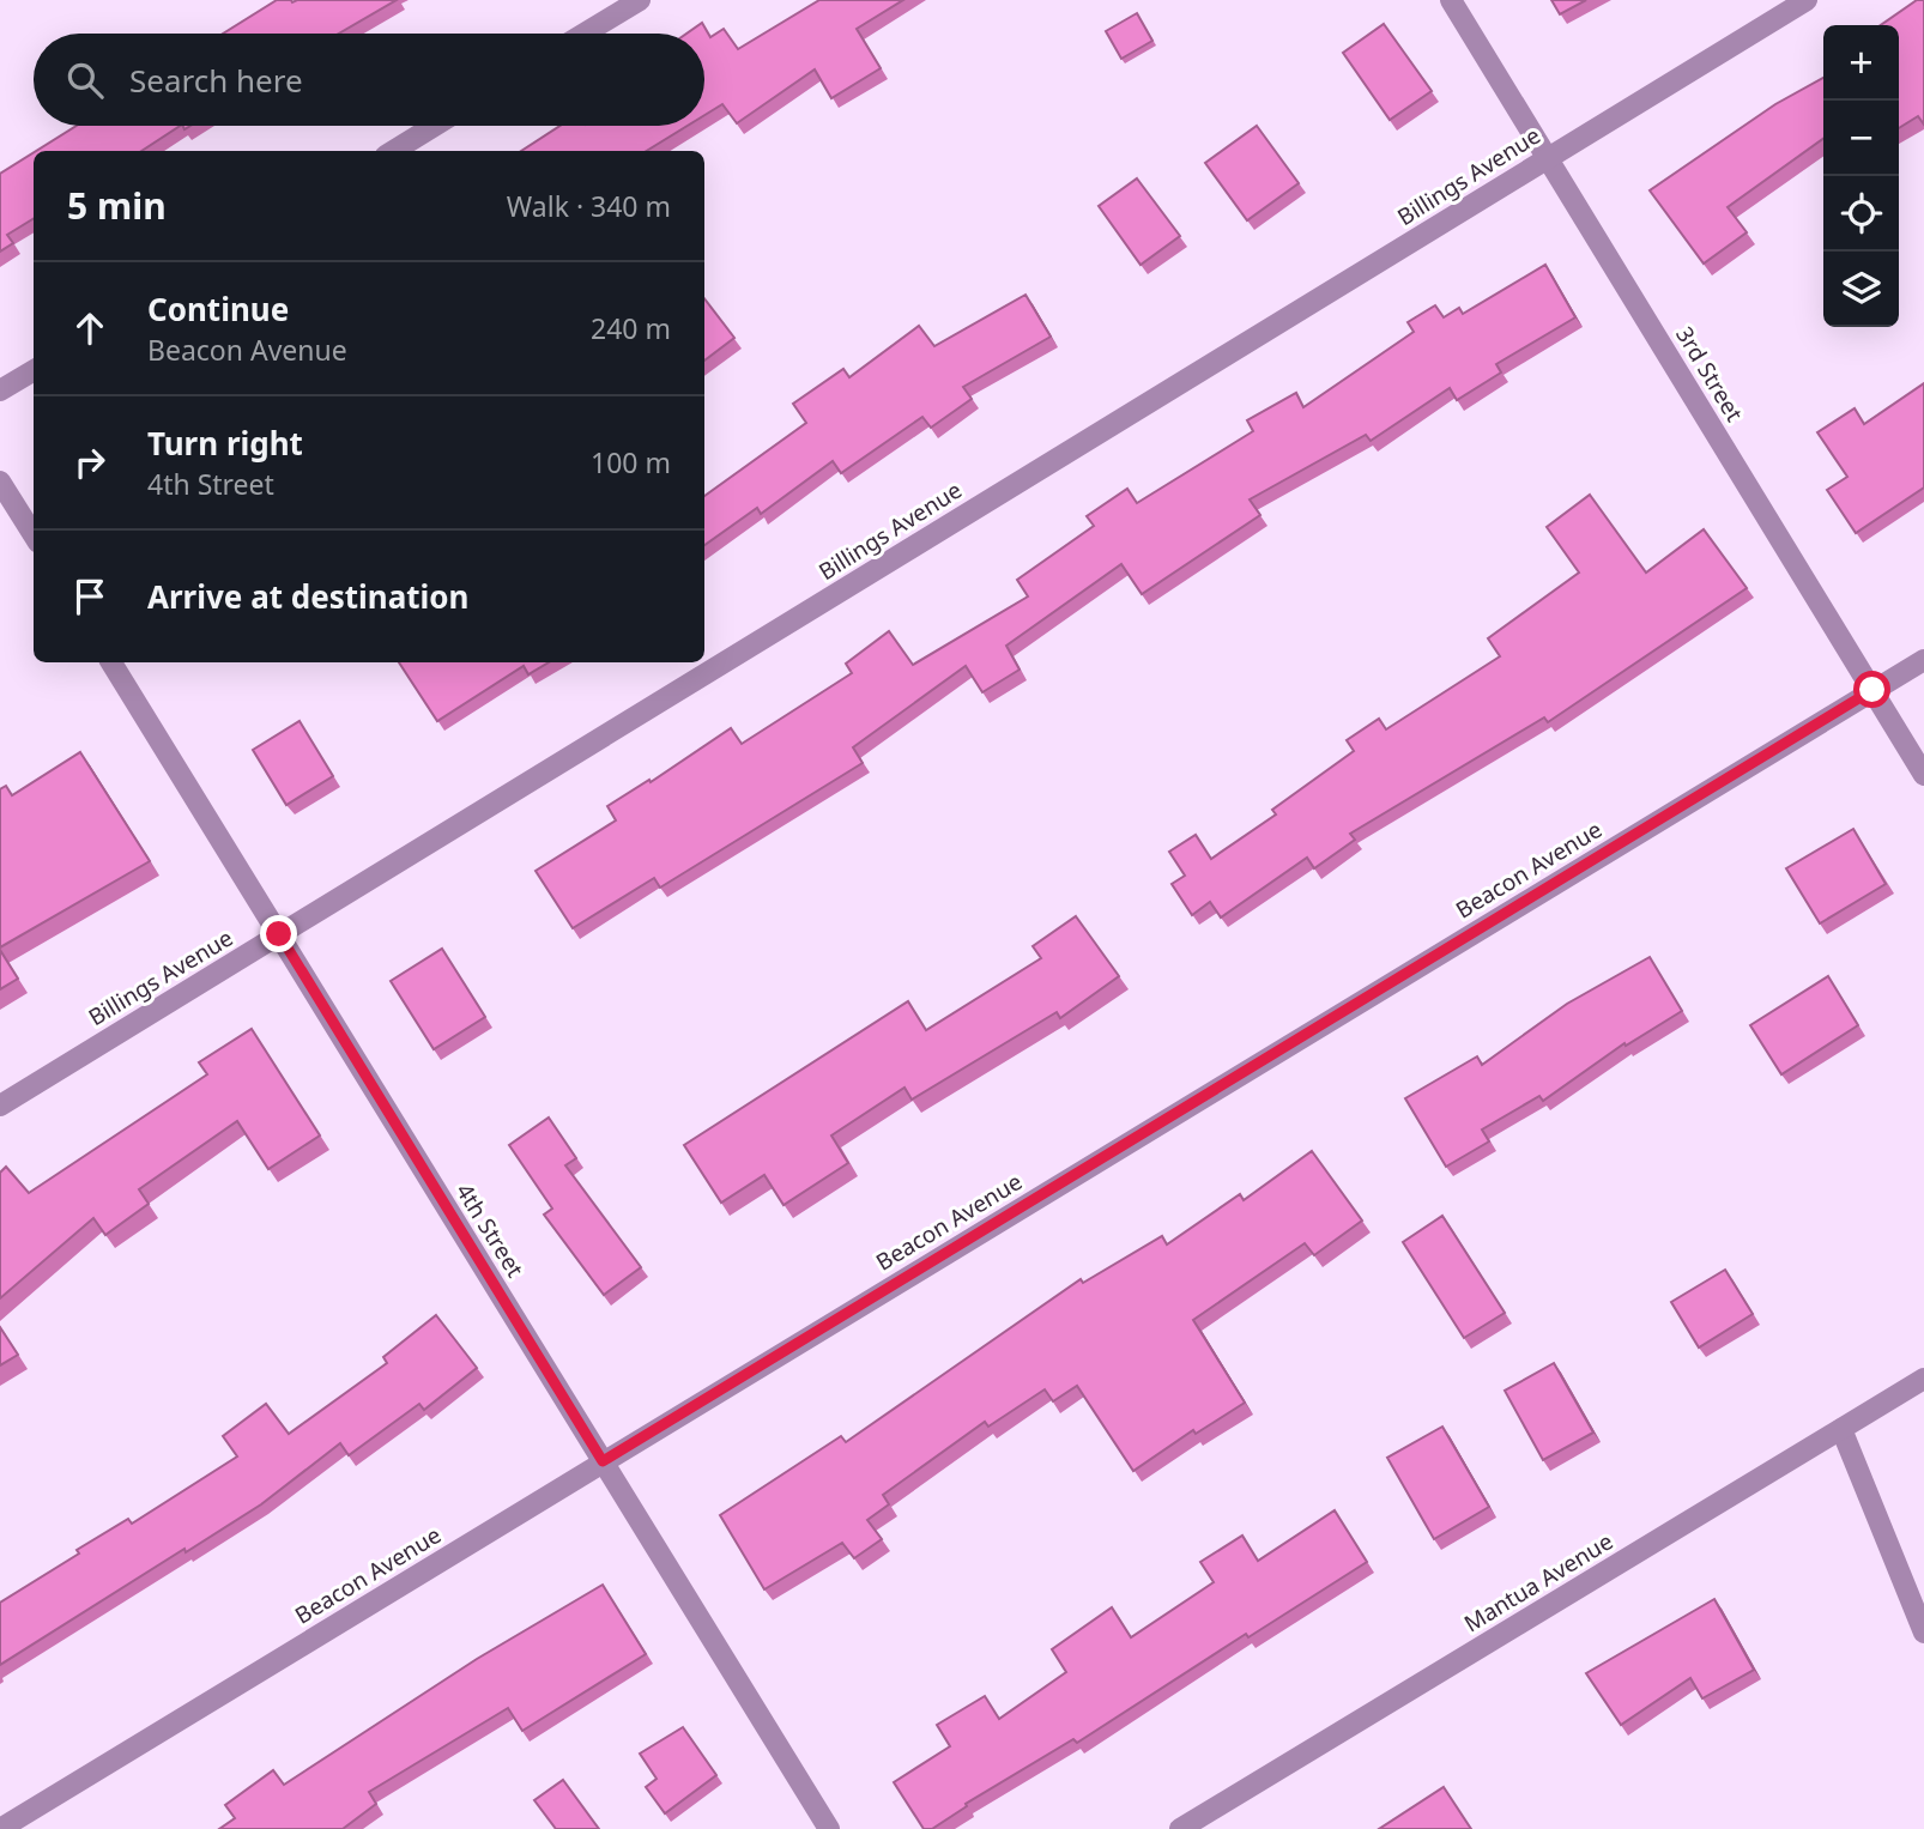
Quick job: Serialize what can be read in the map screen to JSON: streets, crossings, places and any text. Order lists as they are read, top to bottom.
{
  "streets": {
    "street": [
      "Billings Avenue",
      "3rd Street",
      "Beacon Avenue",
      "4th Street",
      "Mantua Avenue"
    ]
  },
  "crossings": [
    ["Billings Avenue", "3rd Street"],
    ["Billings Avenue", "4th Street"],
    ["3rd Street", "Beacon Avenue"],
    ["Beacon Avenue", "4th Street"]
  ],
  "page": {
    "map_buttons": ["+", "−"],
    "search": "Search here",
    "heading": ["5 min", "Walk · 340 m"],
    "list": [
      ["Continue", "Beacon Avenue", "240 m"],
      ["Turn right", "4th Street", "100 m"],
      "Arrive at destination"
    ]
  }
}
